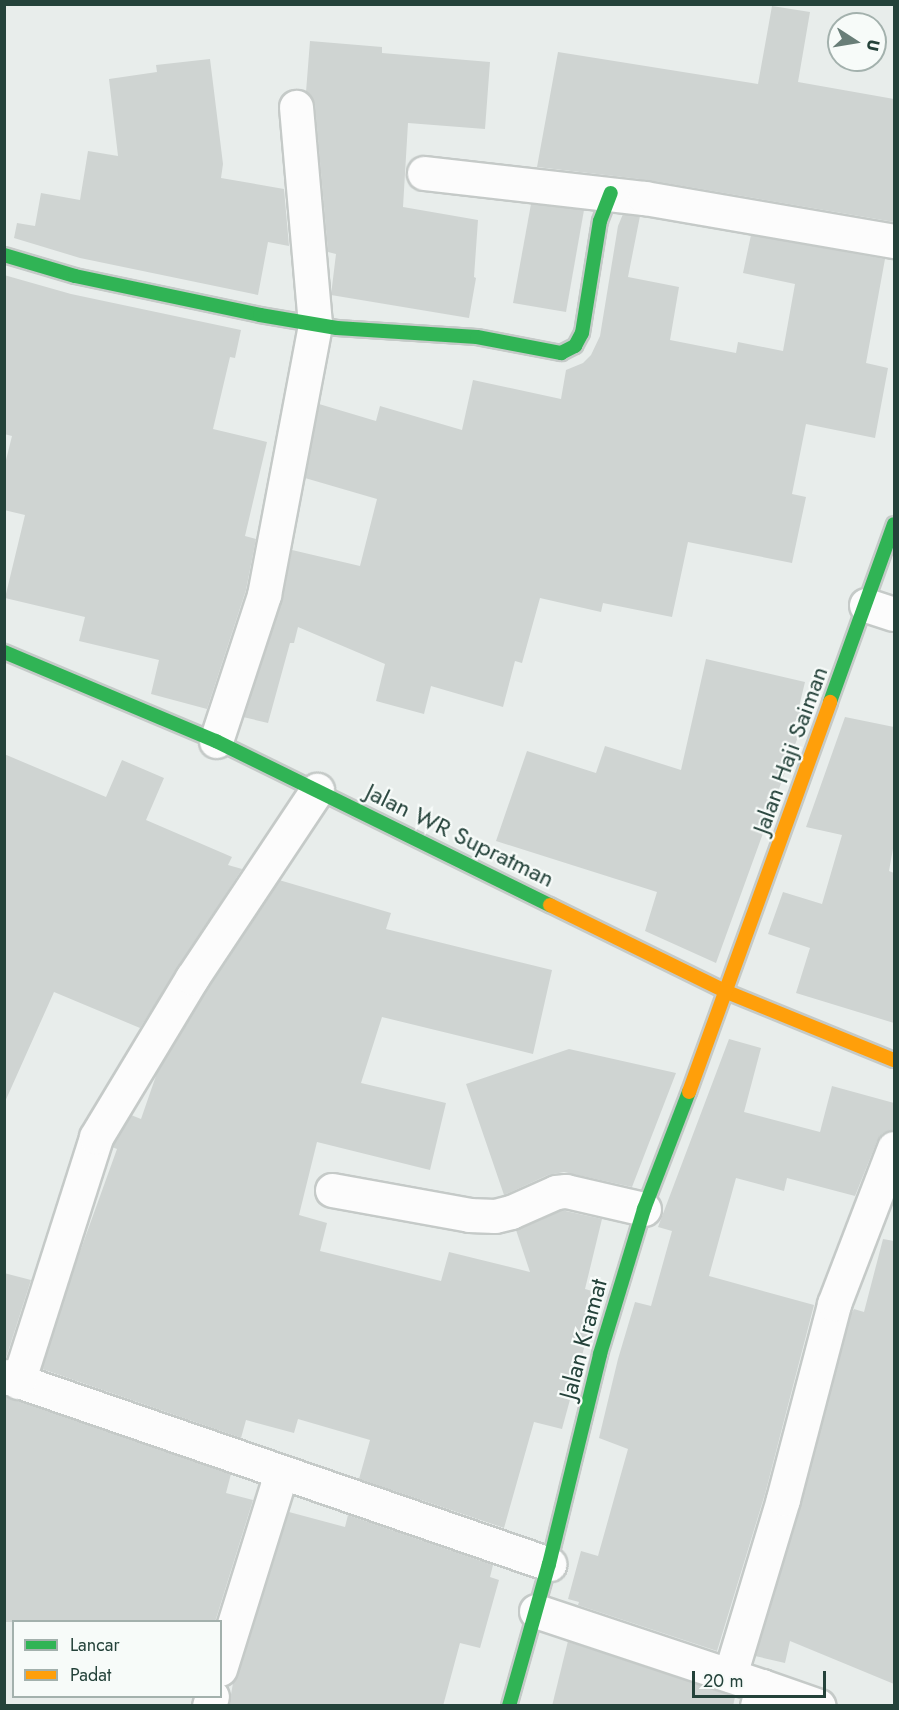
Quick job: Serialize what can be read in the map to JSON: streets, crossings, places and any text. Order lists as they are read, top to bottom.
{
  "streets": {
    "street": ["Jalan Haji Saiman", "Jalan WR Supratman", "Jalan Kramat"]
  },
  "crossings": [
    ["Jalan Haji Saiman", "Jalan WR Supratman"],
    ["Jalan Haji Saiman", "Jalan Kramat"],
    ["Jalan WR Supratman", "Jalan Kramat"]
  ],
  "legend": ["Lancar", "Padat"],
  "scale_bar": "20 m",
  "north": "right"
}
